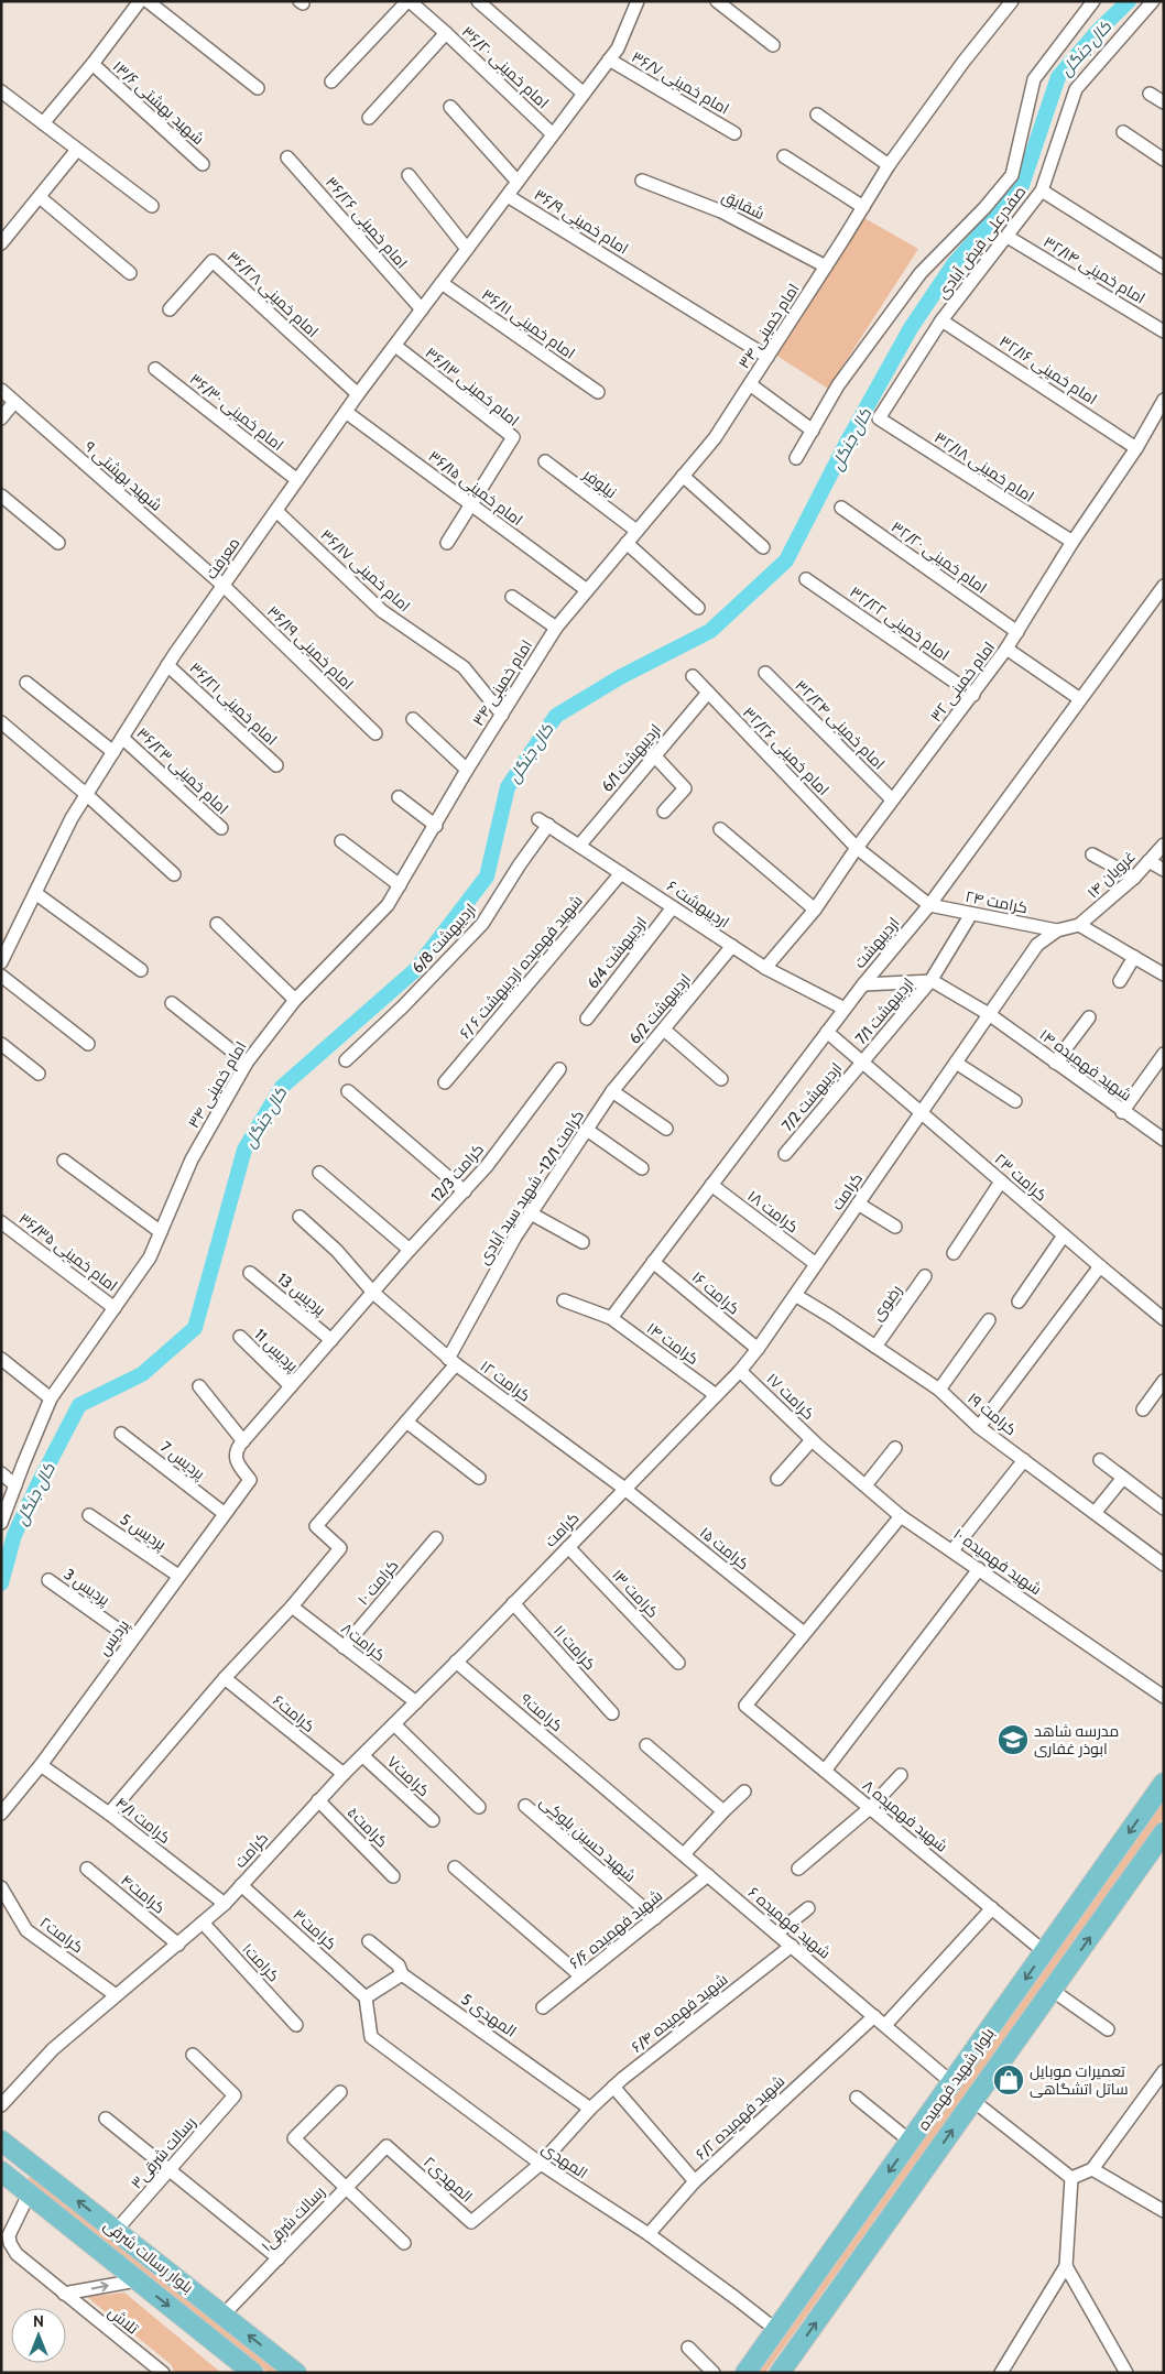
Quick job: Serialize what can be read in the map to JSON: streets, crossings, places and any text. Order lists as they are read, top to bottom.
{
  "streets": {
    "main road": ["بلوار شهید فهمیده", "بلوار رسالت شرقی"],
    "street": [
      "امام خمینی ۳۶/۲۰",
      "امام خمینی ۳۶/۷",
      "شهید بهشتی ۱۳/۶",
      "شقایق",
      "امام خمینی ۳۶/۹",
      "امام خمینی ۳۶/۲۶",
      "صفدرعلی فیض آبادی",
      "امام خمینی ۳۲/۱۴",
      "امام خمینی ۳۶/۲۸",
      "امام خمینی ۳۶/۱۱",
      "امام خمینی ۳۴",
      "امام خمینی ۳۲/۱۶",
      "امام خمینی ۳۶/۱۳",
      "امام خمینی ۳۶/۳۰",
      "امام خمینی ۳۲/۱۸",
      "شهید بهشتی ۹",
      "نیلوفر",
      "امام خمینی ۳۶/۱۵",
      "امام خمینی ۳۲/۲۰",
      "معرفت",
      "امام خمینی ۳۶/۱۷",
      "امام خمینی ۳۲/۲۲",
      "امام خمینی ۳۶/۱۹",
      "امام خمینی ۳۲",
      "امام خمینی ۳۶/۲۱",
      "امام خمینی ۳۲/۲۴",
      "امام خمینی ۳۲/۲۶",
      "اردیبهشت 6/1",
      "امام خمینی ۳۶/۲۳",
      "غرویان ۱۴",
      "کرامت ۲۴",
      "اردیبهشت ۶",
      "اردیبهشت 6/8",
      "اردیبهشت",
      "اردیبهشت 6/4",
      "شهید فهمیده اردیبهشت ۶ /۶",
      "اردیبهشت 6/2",
      "اردیبهشت 7/1",
      "شهید فهمیده ۱۴",
      "اردیبهشت 7/2",
      "کرامت 12/3",
      "کرامت ۲۳",
      "کرامت 12/1- شهید سید آبادی",
      "کرامت",
      "کرامت ۱۸",
      "امام خمینی ۳۶/۳۵",
      "کرامت ۱۶",
      "پردیس 13",
      "رضوی",
      "کرامت ۱۴",
      "پردیس 11",
      "کرامت ۱۲",
      "کرامت ۱۷",
      "کرامت ۱۹",
      "پردیس 7",
      "پردیس 5",
      "کرامت ۱۵",
      "شهید فهمیده ۱۰",
      "کرامت ۱۰",
      "پردیس 3",
      "کرامت ۱۳",
      "پردیس",
      "کرامت۸",
      "کرامت ۱۱",
      "کرامت۹",
      "کرامت۶",
      "کرامت۷",
      "شهید فهمیده ۸",
      "کرامت ۴/۱",
      "کرامت۵",
      "شهید حسین بلوکی",
      "کرامت۴",
      "شهید فهمیده ۶",
      "کرامت۳",
      "شهید فهمیده ۶/۶",
      "کرامت۲",
      "کرامت۱",
      "شهید فهمیده ۶/۴",
      "المهدی 5",
      "شهید فهمیده ۶/۲",
      "رسالت شرقی۳",
      "المهدی",
      "المهدی۲",
      "رسالت شرقی۱",
      "تلاش"
    ]
  },
  "crossings": [
    ["امام خمینی ۳۶/۲۰", "معرفت"],
    ["امام خمینی ۳۶/۷", "معرفت"],
    ["شقایق", "امام خمینی ۳۴"],
    ["امام خمینی ۳۶/۹", "امام خمینی ۳۴"],
    ["امام خمینی ۳۶/۹", "معرفت"],
    ["امام خمینی ۳۶/۲۶", "معرفت"],
    ["صفدرعلی فیض آبادی", "امام خمینی ۳۲/۱۴"],
    ["صفدرعلی فیض آبادی", "امام خمینی ۳۲/۱۶"],
    ["صفدرعلی فیض آبادی", "امام خمینی ۳۲/۱۸"],
    ["امام خمینی ۳۶/۲۸", "معرفت"],
    ["امام خمینی ۳۶/۱۱", "معرفت"],
    ["امام خمینی ۳۴", "نیلوفر"],
    ["امام خمینی ۳۴", "امام خمینی ۳۶/۱۵"],
    ["امام خمینی ۳۴", "امام خمینی ۳۶/۱۷"],
    ["امام خمینی ۳۴", "امام خمینی ۳۶/۳۵"],
    ["امام خمینی ۳۲/۱۶", "امام خمینی ۳۲"],
    ["امام خمینی ۳۶/۱۳", "امام خمینی ۳۶/۱۵"],
    ["امام خمینی ۳۶/۱۳", "معرفت"],
    ["امام خمینی ۳۶/۳۰", "معرفت"],
    ["امام خمینی ۳۲/۱۸", "امام خمینی ۳۲"],
    ["شهید بهشتی ۹", "معرفت"],
    ["شهید بهشتی ۹", "امام خمینی ۳۶/۱۹"],
    ["امام خمینی ۳۶/۱۵", "معرفت"],
    ["امام خمینی ۳۲/۲۰", "امام خمینی ۳۲"],
    ["معرفت", "امام خمینی ۳۶/۱۷"],
    ["معرفت", "امام خمینی ۳۶/۱۹"],
    ["معرفت", "امام خمینی ۳۶/۲۱"],
    ["معرفت", "امام خمینی ۳۶/۲۳"],
    ["امام خمینی ۳۲/۲۲", "امام خمینی ۳۲"],
    ["امام خمینی ۳۲", "امام خمینی ۳۲/۲۴"],
    ["امام خمینی ۳۲", "امام خمینی ۳۲/۲۶"],
    ["امام خمینی ۳۲", "اردیبهشت ۶"],
    ["امام خمینی ۳۲/۲۶", "اردیبهشت 6/1"],
    ["امام خمینی ۳۲/۲۶", "کرامت ۲۴"],
    ["امام خمینی ۳۲/۲۶", "اردیبهشت"],
    ["اردیبهشت 6/1", "اردیبهشت ۶"],
    ["غرویان ۱۴", "کرامت"],
    ["کرامت ۲۴", "اردیبهشت"],
    ["کرامت ۲۴", "اردیبهشت 7/1"],
    ["کرامت ۲۴", "کرامت"],
    ["اردیبهشت ۶", "اردیبهشت 6/8"],
    ["اردیبهشت ۶", "اردیبهشت"],
    ["اردیبهشت ۶", "اردیبهشت 6/4"],
    ["اردیبهشت ۶", "شهید فهمیده اردیبهشت ۶ /۶"],
    ["اردیبهشت ۶", "اردیبهشت 6/2"],
    ["اردیبهشت", "کرامت ۲۳"],
    ["اردیبهشت", "کرامت ۱۸"],
    ["اردیبهشت", "کرامت ۱۶"],
    ["اردیبهشت", "کرامت ۱۴"],
    ["اردیبهشت 6/2", "کرامت 12/1- شهید سید آبادی"],
    ["اردیبهشت 7/1", "شهید فهمیده ۱۴"],
    ["اردیبهشت 7/1", "اردیبهشت 7/2"],
    ["اردیبهشت 7/1", "کرامت ۲۳"],
    ["شهید فهمیده ۱۴", "کرامت"],
    ["اردیبهشت 7/2", "کرامت ۲۳"],
    ["کرامت 12/3", "پردیس 13"],
    ["کرامت 12/3", "پردیس 11"],
    ["کرامت 12/3", "کرامت ۱۲"],
    ["کرامت 12/3", "پردیس"],
    ["کرامت ۲۳", "کرامت"],
    ["کرامت 12/1- شهید سید آبادی", "کرامت ۱۲"],
    ["کرامت 12/1- شهید سید آبادی", "کرامت۸"],
    ["کرامت", "کرامت ۱۸"],
    ["کرامت", "کرامت ۱۶"],
    ["کرامت", "کرامت ۱۴"],
    ["کرامت", "کرامت ۱۲"],
    ["کرامت", "کرامت ۱۷"],
    ["کرامت", "کرامت ۱۹"],
    ["کرامت", "کرامت ۱۵"],
    ["کرامت", "کرامت ۱۳"],
    ["کرامت", "کرامت۸"],
    ["کرامت", "کرامت ۱۱"],
    ["کرامت", "کرامت۹"],
    ["کرامت", "کرامت۶"],
    ["کرامت", "کرامت۷"],
    ["کرامت", "کرامت ۴/۱"],
    ["کرامت", "کرامت۵"],
    ["کرامت", "کرامت۴"],
    ["کرامت", "کرامت۳"],
    ["کرامت", "کرامت۲"],
    ["کرامت", "کرامت۱"],
    ["رضوی", "کرامت ۱۹"],
    ["کرامت ۱۲", "کرامت ۱۵"],
    ["کرامت ۱۷", "شهید فهمیده ۱۰"],
    ["پردیس 7", "پردیس"],
    ["پردیس 5", "پردیس"],
    ["کرامت ۱۵", "شهید فهمیده ۸"],
    ["کرامت ۱۰", "کرامت۸"],
    ["پردیس 3", "پردیس"],
    ["پردیس", "کرامت ۴/۱"],
    ["کرامت۹", "شهید فهمیده ۶"],
    ["شهید فهمیده ۸", "بلوار شهید فهمیده"],
    ["شهید حسین بلوکی", "شهید فهمیده ۶/۶"],
    ["شهید فهمیده ۶", "شهید فهمیده ۶/۶"],
    ["شهید فهمیده ۶", "شهید فهمیده ۶/۴"],
    ["شهید فهمیده ۶", "بلوار شهید فهمیده"],
    ["شهید فهمیده ۶", "شهید فهمیده ۶/۲"],
    ["کرامت۳", "المهدی"],
    ["شهید فهمیده ۶/۴", "المهدی 5"],
    ["شهید فهمیده ۶/۴", "شهید فهمیده ۶/۲"],
    ["شهید فهمیده ۶/۴", "المهدی"],
    ["شهید فهمیده ۶/۴", "المهدی۲"],
    ["بلوار شهید فهمیده", "المهدی"],
    ["رسالت شرقی۳", "بلوار رسالت شرقی"],
    ["المهدی", "المهدی۲"],
    ["المهدی۲", "رسالت شرقی۱"],
    ["رسالت شرقی۱", "بلوار رسالت شرقی"],
    ["بلوار رسالت شرقی", "تلاش"]
  ],
  "water": ["کال جنگل"],
  "places": {
    "school or university": ["مدرسه شاهد ابوذر غفاری"],
    "shop": ["تعمیرات موبایل ساتل اتشگاهی"]
  },
  "north": "top"
}
